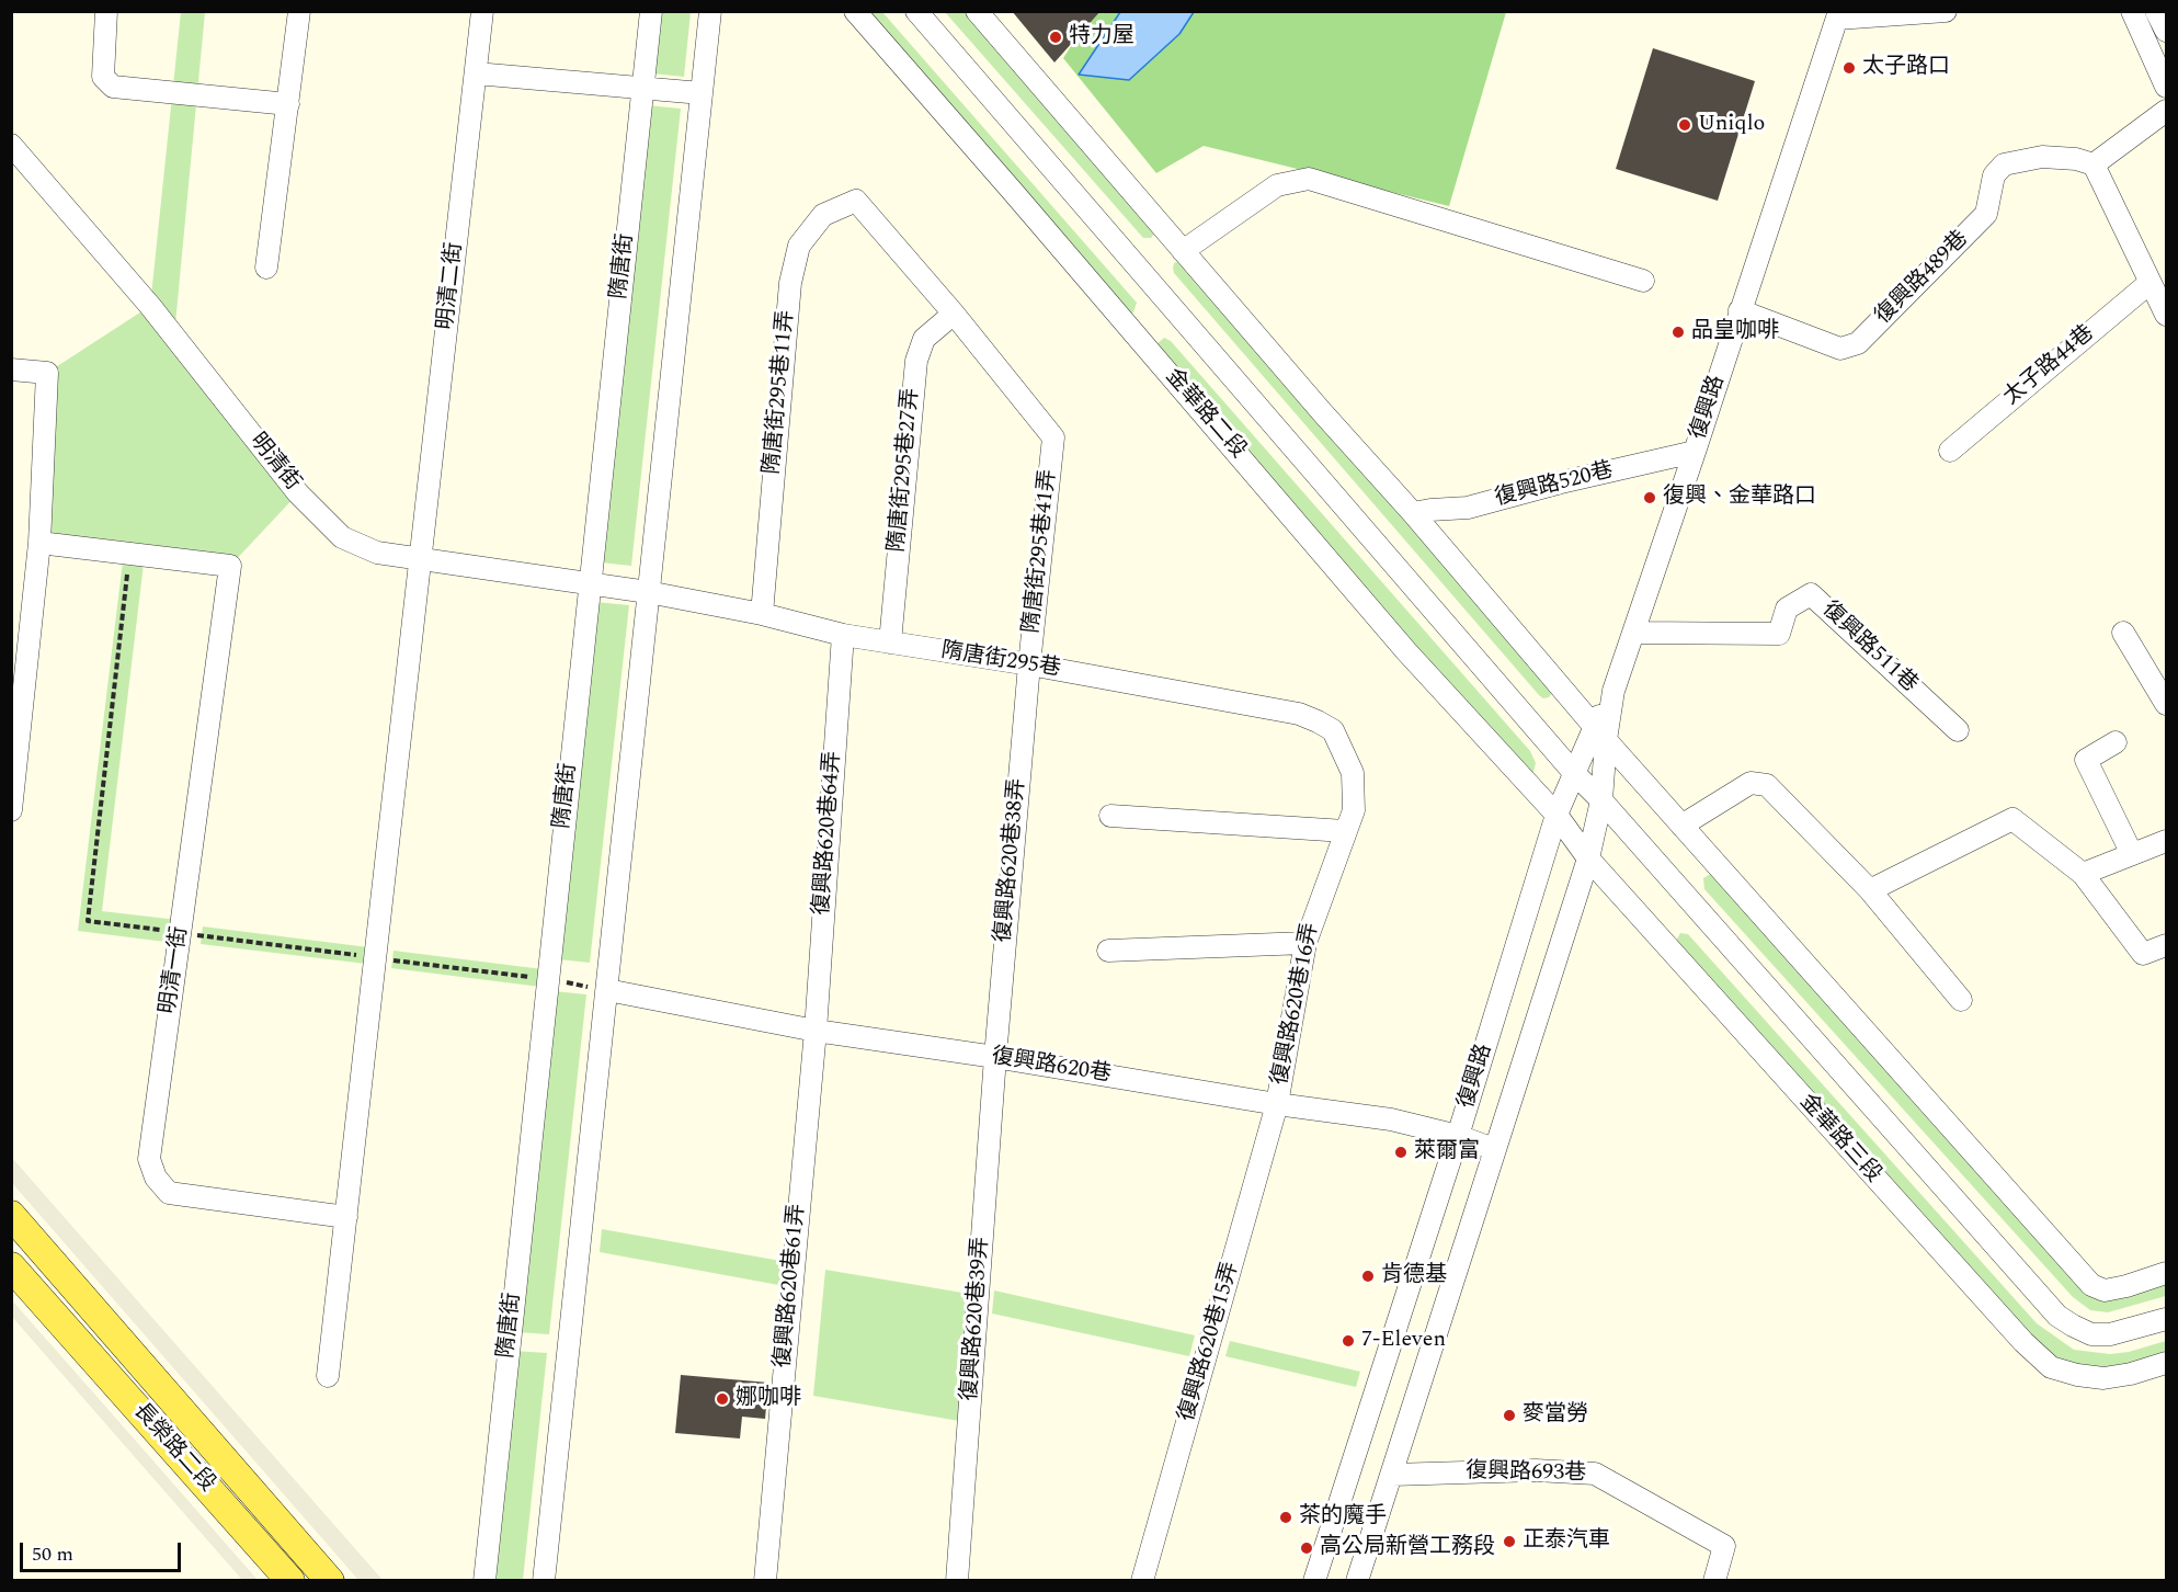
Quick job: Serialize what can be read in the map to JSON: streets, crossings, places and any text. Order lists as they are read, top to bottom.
{
  "streets": {
    "main road": ["長榮路二段"],
    "street": [
      "隋唐街",
      "復興路489巷",
      "明清二街",
      "太子路44巷",
      "隋唐街295巷11弄",
      "復興路",
      "金華路二段",
      "明清街",
      "隋唐街295巷27弄",
      "復興路520巷",
      "隋唐街295巷41弄",
      "復興路511巷",
      "隋唐街295巷",
      "復興路620巷64弄",
      "復興路620巷38弄",
      "明清一街",
      "復興路620巷16弄",
      "復興路620巷",
      "金華路三段",
      "復興路620巷61弄",
      "復興路620巷39弄",
      "復興路620巷15弄",
      "復興路693巷"
    ]
  },
  "crossings": [
    ["隋唐街", "明清街"],
    ["復興路489巷", "復興路"],
    ["明清二街", "明清街"],
    ["隋唐街295巷11弄", "隋唐街295巷27弄"],
    ["隋唐街295巷11弄", "隋唐街295巷41弄"],
    ["隋唐街295巷11弄", "隋唐街295巷"],
    ["復興路", "金華路二段"],
    ["復興路", "復興路520巷"],
    ["復興路", "復興路511巷"],
    ["復興路", "復興路620巷"],
    ["復興路", "金華路三段"],
    ["復興路", "復興路693巷"],
    ["金華路二段", "金華路三段"],
    ["明清街", "隋唐街295巷"],
    ["隋唐街295巷27弄", "隋唐街295巷41弄"],
    ["隋唐街295巷27弄", "隋唐街295巷"],
    ["隋唐街295巷41弄", "隋唐街295巷"],
    ["隋唐街295巷41弄", "復興路620巷38弄"],
    ["隋唐街295巷", "復興路620巷64弄"],
    ["隋唐街295巷", "復興路620巷38弄"],
    ["隋唐街295巷", "復興路620巷16弄"],
    ["復興路620巷64弄", "復興路620巷"],
    ["復興路620巷64弄", "復興路620巷61弄"],
    ["復興路620巷38弄", "復興路620巷"],
    ["復興路620巷38弄", "復興路620巷39弄"],
    ["復興路620巷16弄", "復興路620巷"],
    ["復興路620巷16弄", "復興路620巷15弄"],
    ["復興路620巷", "復興路620巷61弄"],
    ["復興路620巷", "復興路620巷39弄"],
    ["復興路620巷", "復興路620巷15弄"]
  ],
  "places": [
    "特力屋",
    "太子路口",
    "Uniqlo",
    "品皇咖啡",
    "復興、金華路口",
    "萊爾富",
    "肯德基",
    "7-Eleven",
    "娜咖啡",
    "麥當勞",
    "茶的魔手",
    "正泰汽車",
    "高公局新營工務段"
  ],
  "scale_bar": "50 m"
}
